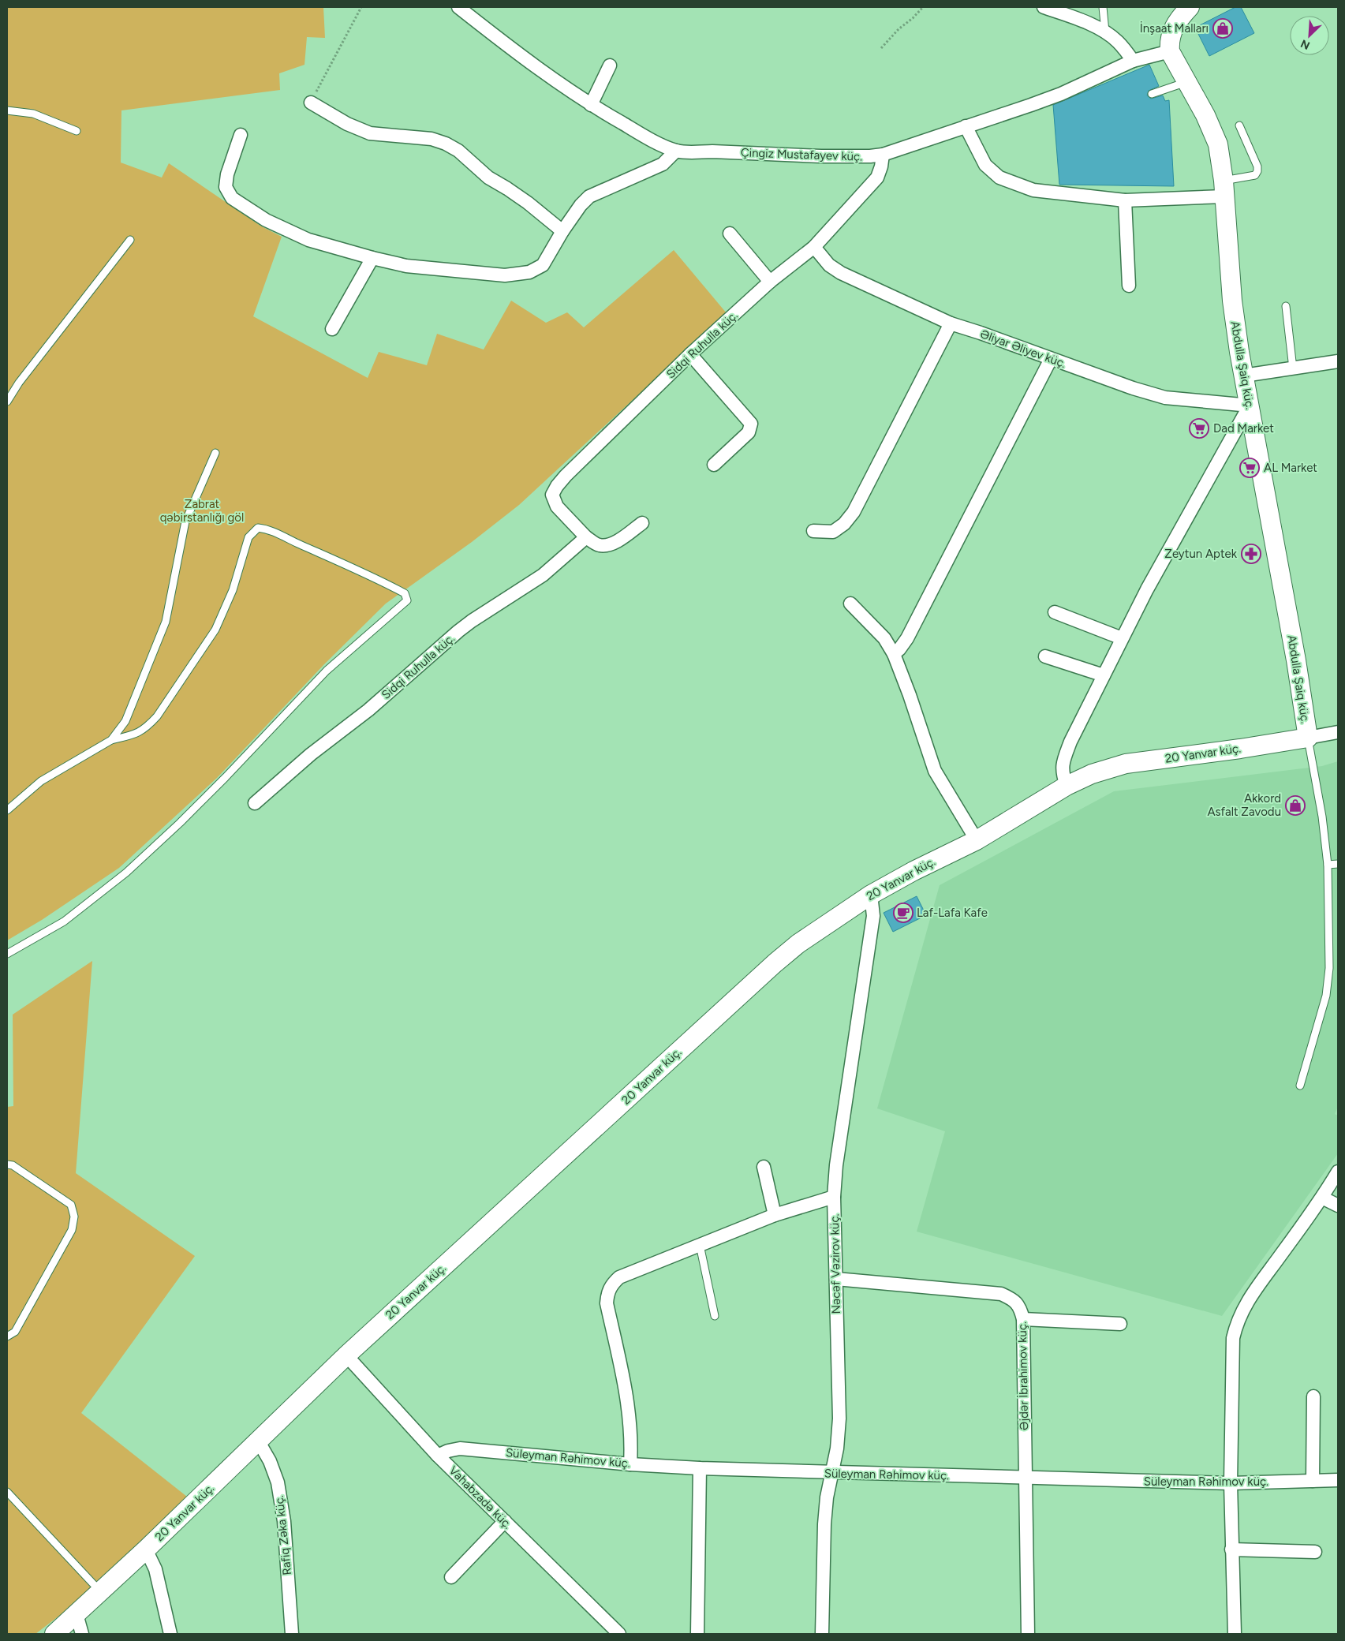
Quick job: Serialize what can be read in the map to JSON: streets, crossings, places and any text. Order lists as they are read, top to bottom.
{
  "streets": {
    "street": [
      "Çingiz Mustafayev küç.",
      "Sidqi Ruhulla küç.",
      "Əliyar Əliyev küç.",
      "Abdulla Şaiq küç.",
      "20 Yanvar küç.",
      "Nəcəf Vəzirov küç.",
      "Əjdər İbrahimov küç.",
      "Süleyman Rəhimov küç.",
      "Vahabzadə küç.",
      "Rafiq Zəka küç."
    ]
  },
  "crossings": [
    ["Çingiz Mustafayev küç.", "Sidqi Ruhulla küç."],
    ["Çingiz Mustafayev küç.", "Abdulla Şaiq küç."],
    ["Sidqi Ruhulla küç.", "Əliyar Əliyev küç."],
    ["Əliyar Əliyev küç.", "Abdulla Şaiq küç."],
    ["Abdulla Şaiq küç.", "20 Yanvar küç."],
    ["20 Yanvar küç.", "Nəcəf Vəzirov küç."],
    ["20 Yanvar küç.", "Vahabzadə küç."],
    ["20 Yanvar küç.", "Rafiq Zəka küç."],
    ["Nəcəf Vəzirov küç.", "Əjdər İbrahimov küç."],
    ["Nəcəf Vəzirov küç.", "Süleyman Rəhimov küç."],
    ["Əjdər İbrahimov küç.", "Süleyman Rəhimov küç."],
    ["Süleyman Rəhimov küç.", "Vahabzadə küç."]
  ],
  "parks": ["Zabrat qəbirstanlığı göl"],
  "places": {
    "shop": ["İnşaat Malları", "Akkord Asfalt Zavodu"],
    "supermarket": ["Dad Market", "AL Market"],
    "pharmacy": ["Zeytun Aptek"],
    "cafe": ["Laf-Lafa Kafe"]
  },
  "north": "bottom left"
}
